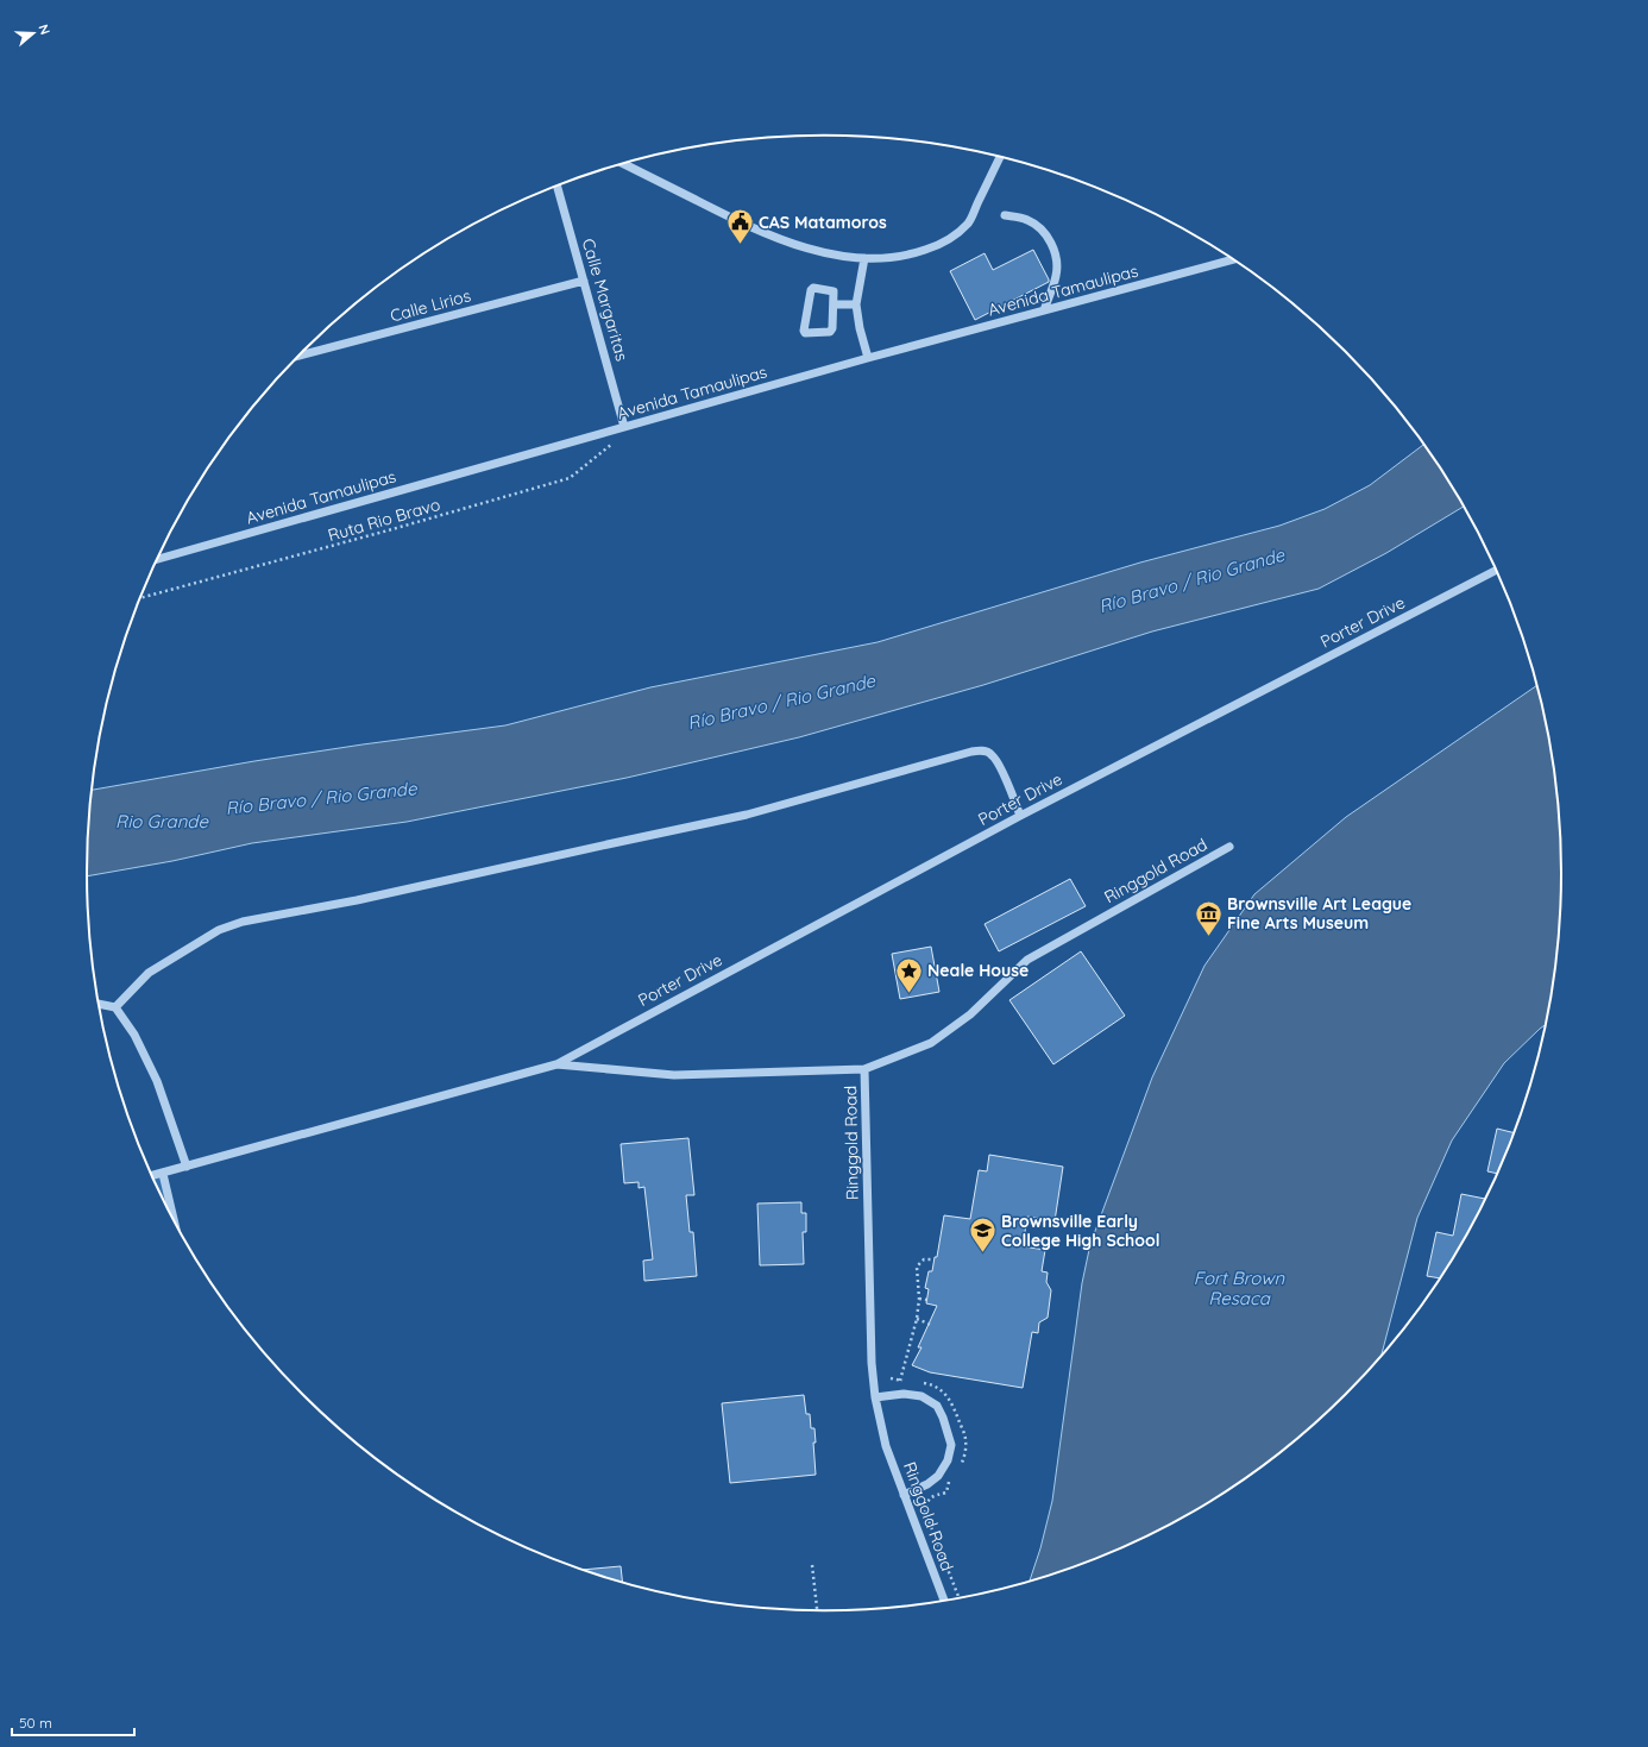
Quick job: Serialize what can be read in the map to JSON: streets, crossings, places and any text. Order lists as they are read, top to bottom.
{
  "streets": {
    "street": [
      "Avenida Tamaulipas",
      "Calle Margaritas",
      "Calle Lirios",
      "Porter Drive",
      "Ringgold Road"
    ],
    "path": ["Ruta Rio Bravo"]
  },
  "crossings": [
    ["Avenida Tamaulipas", "Calle Margaritas"],
    ["Avenida Tamaulipas", "Ruta Rio Bravo"],
    ["Calle Margaritas", "Calle Lirios"],
    ["Calle Margaritas", "Ruta Rio Bravo"]
  ],
  "water": ["Río Bravo / Rio Grande", "Rio Grande", "Fort Brown Resaca"],
  "places": {
    "public building": ["CAS Matamoros"],
    "museum": ["Brownsville Art League Fine Arts Museum"],
    "place": ["Neale House"],
    "school or university": ["Brownsville Early College High School"]
  },
  "scale_bar": "50 m",
  "north": "right"
}
